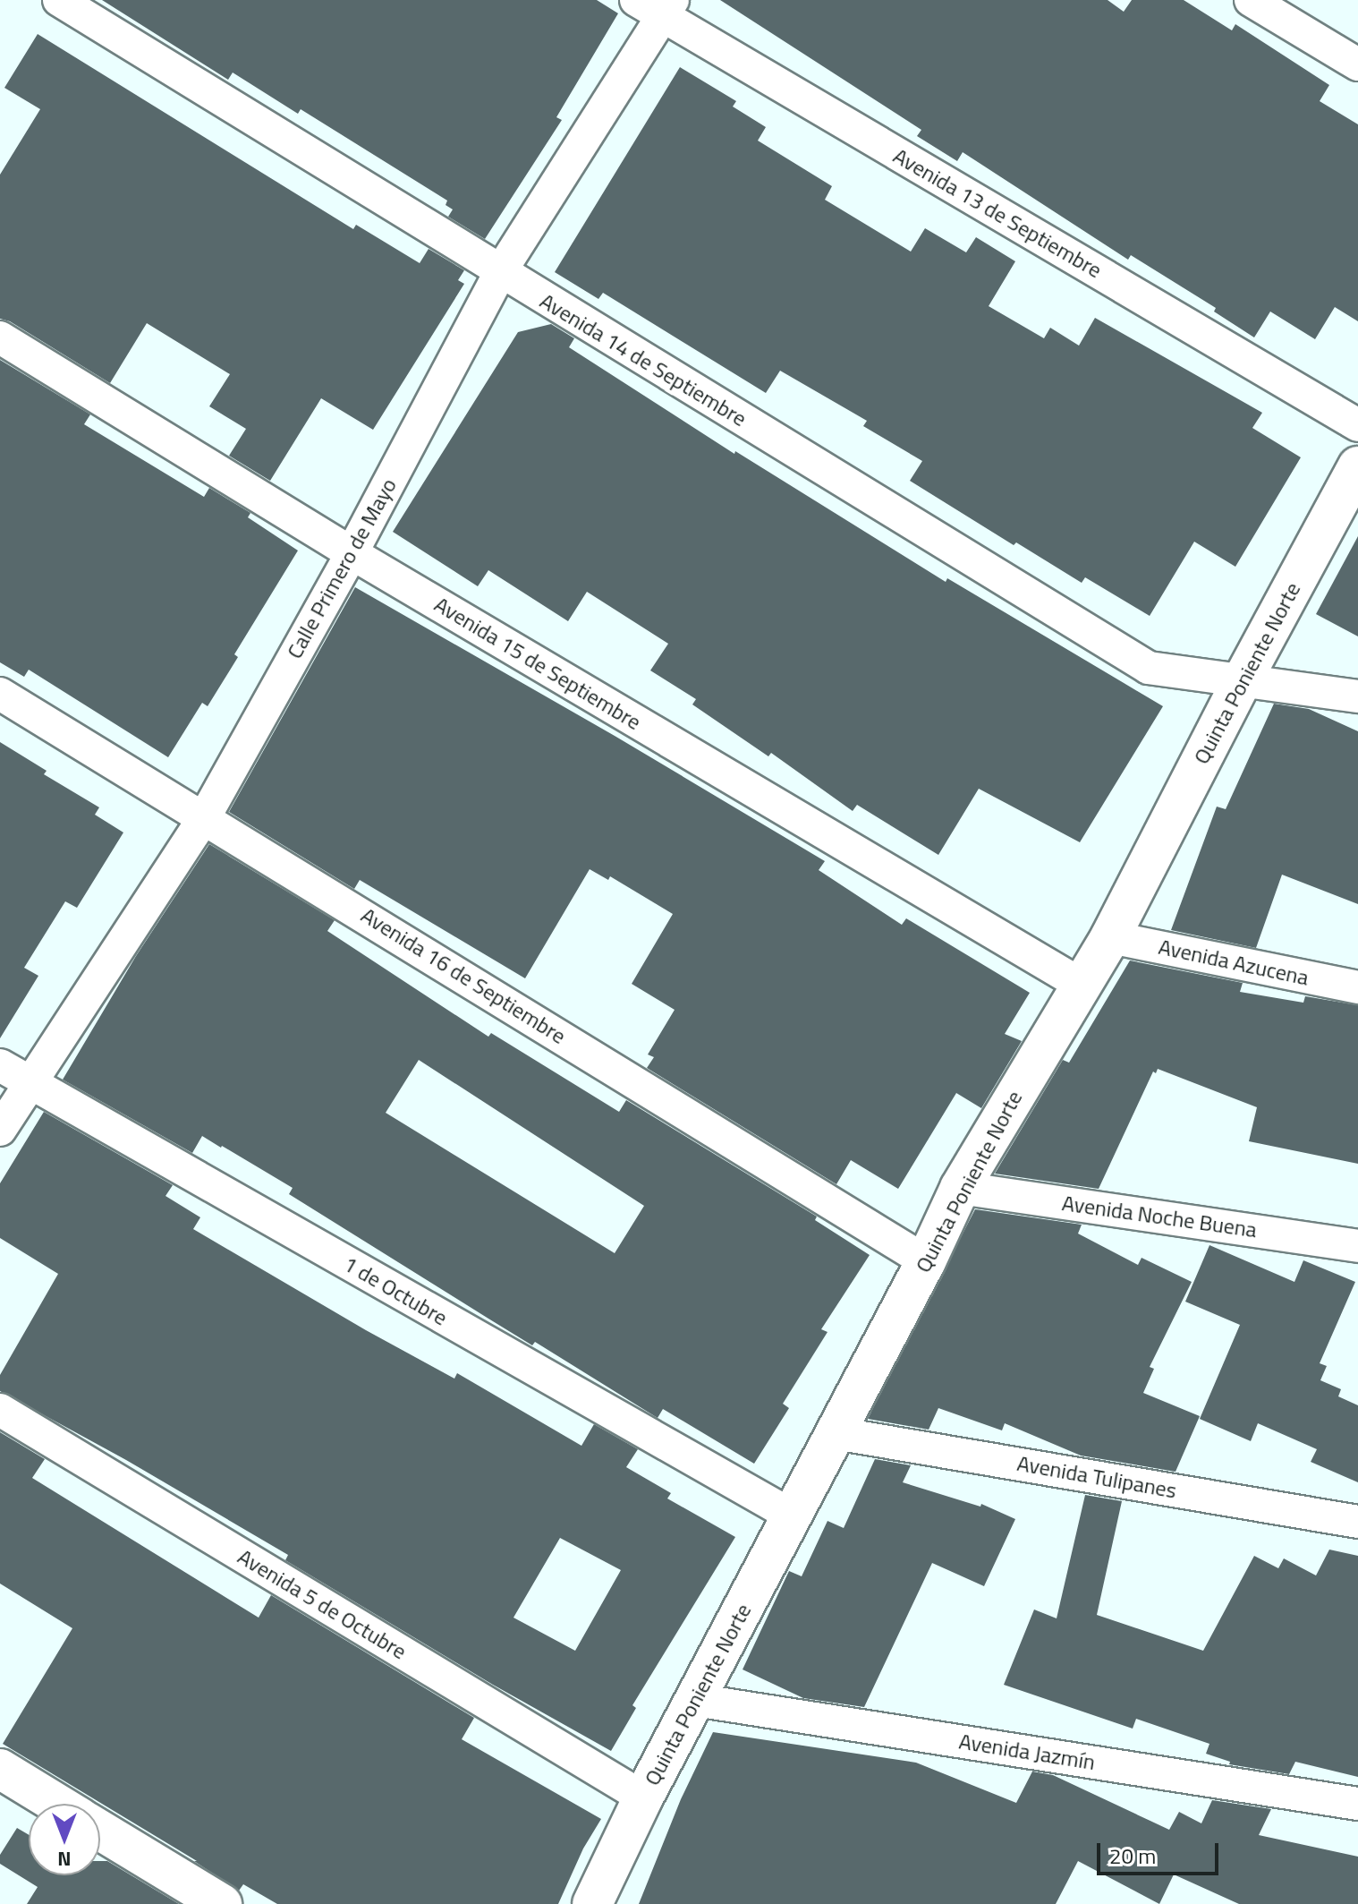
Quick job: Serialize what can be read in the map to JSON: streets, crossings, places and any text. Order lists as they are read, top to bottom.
{
  "streets": {
    "street": [
      "Avenida 13 de Septiembre",
      "Avenida 14 de Septiembre",
      "Calle Primero de Mayo",
      "Avenida 15 de Septiembre",
      "Quinta Poniente Norte",
      "Avenida Azucena",
      "Avenida 16 de Septiembre",
      "Avenida Noche Buena",
      "1 de Octubre",
      "Avenida Tulipanes",
      "Avenida 5 de Octubre",
      "Avenida Jazmín"
    ]
  },
  "crossings": [
    ["Avenida 13 de Septiembre", "Calle Primero de Mayo"],
    ["Avenida 14 de Septiembre", "Calle Primero de Mayo"],
    ["Avenida 14 de Septiembre", "Quinta Poniente Norte"],
    ["Calle Primero de Mayo", "Avenida 15 de Septiembre"],
    ["Calle Primero de Mayo", "Avenida 16 de Septiembre"],
    ["Calle Primero de Mayo", "1 de Octubre"],
    ["Avenida 15 de Septiembre", "Quinta Poniente Norte"],
    ["Quinta Poniente Norte", "Avenida Azucena"],
    ["Quinta Poniente Norte", "Avenida 16 de Septiembre"],
    ["Quinta Poniente Norte", "Avenida Noche Buena"],
    ["Quinta Poniente Norte", "1 de Octubre"],
    ["Quinta Poniente Norte", "Avenida Tulipanes"],
    ["Quinta Poniente Norte", "Avenida 5 de Octubre"],
    ["Quinta Poniente Norte", "Avenida Jazmín"]
  ],
  "scale_bar": "20 m",
  "north": "bottom"
}
